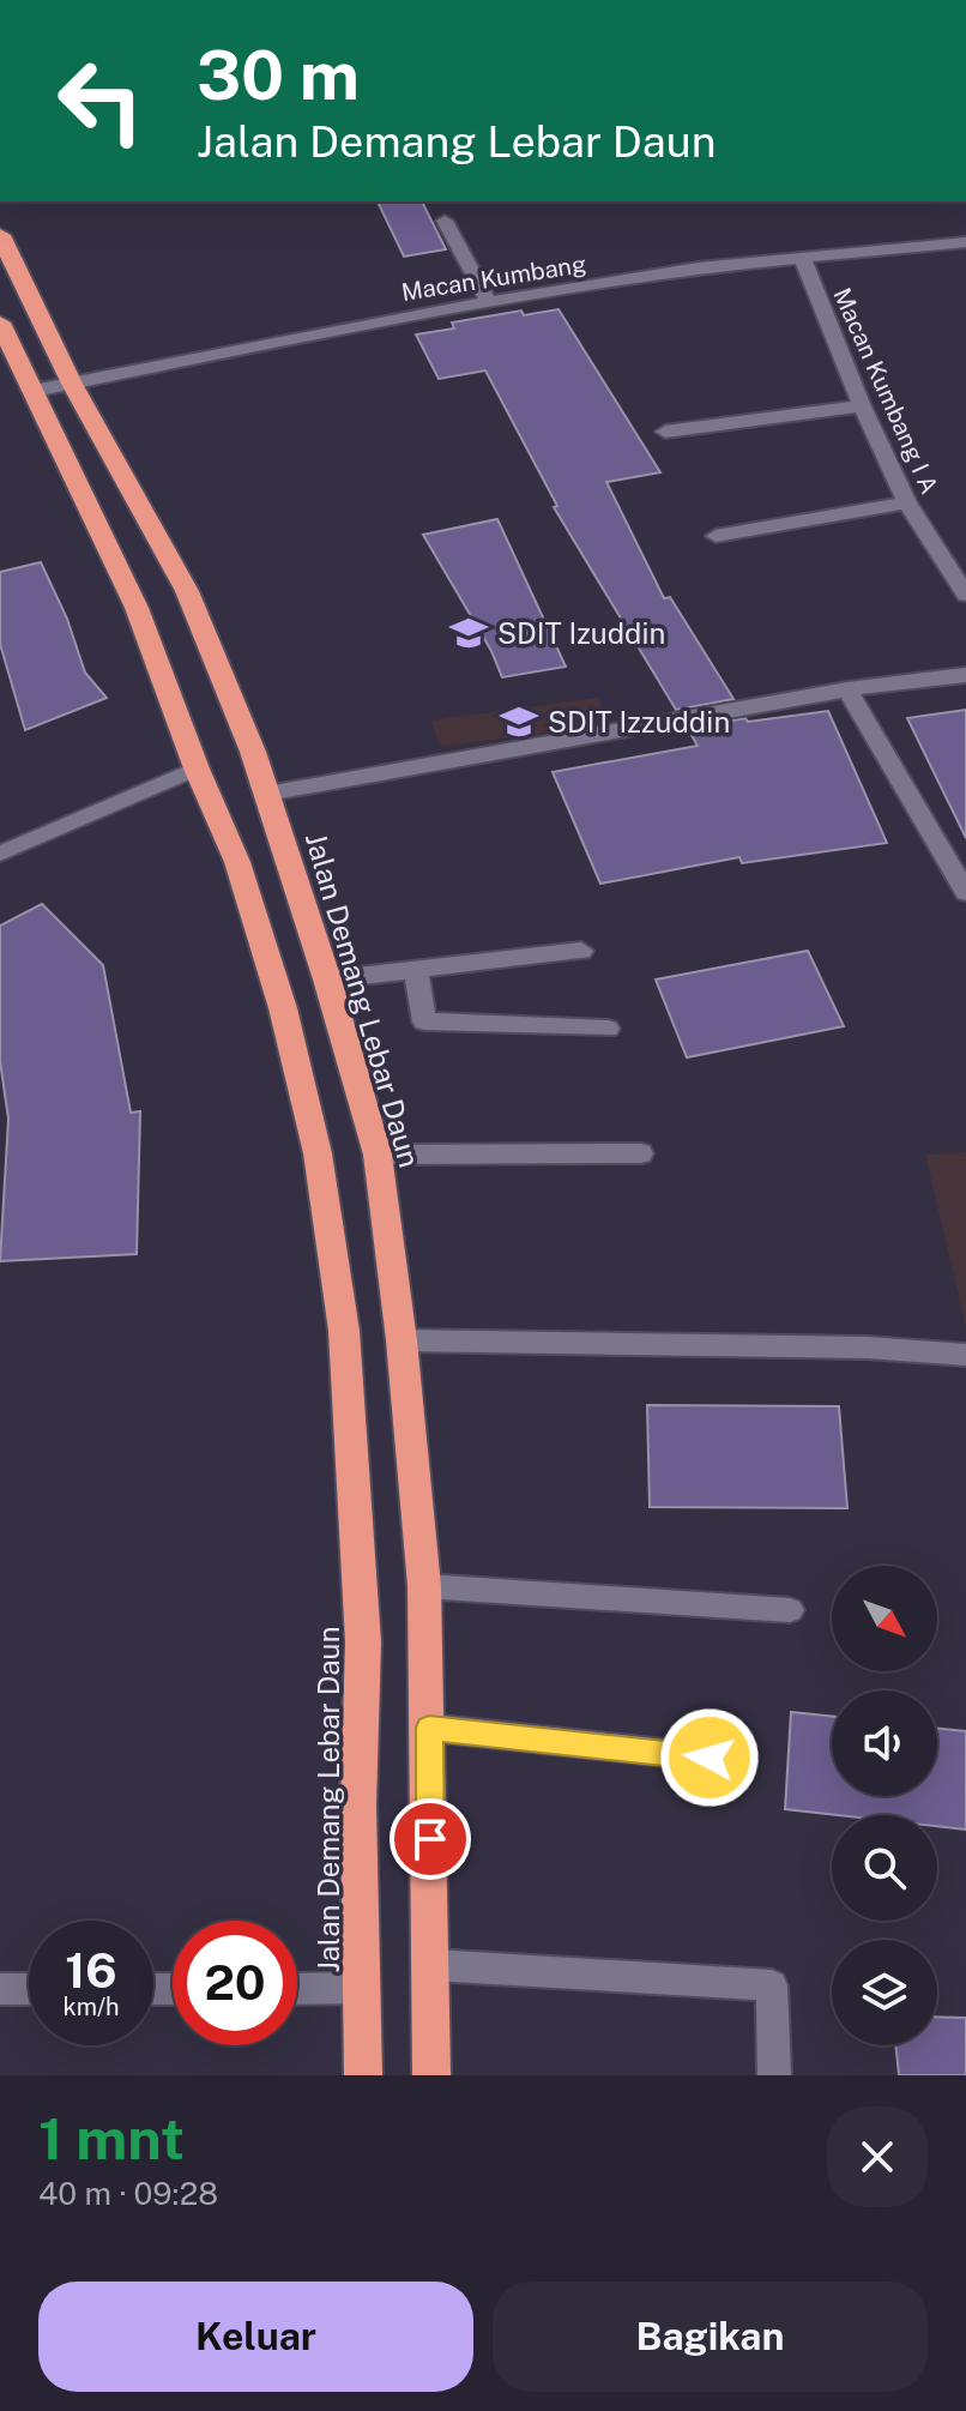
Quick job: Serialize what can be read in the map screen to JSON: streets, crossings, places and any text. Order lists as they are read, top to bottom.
{
  "streets": {
    "highway": ["Jalan Demang Lebar Daun"],
    "street": ["Macan Kumbang", "Macan Kumbang I A"]
  },
  "crossings": [
    ["Macan Kumbang", "Macan Kumbang I A"],
    ["Macan Kumbang", "Jalan Demang Lebar Daun"]
  ],
  "places": {
    "school or university": ["SDIT Izuddin", "SDIT Izzuddin"]
  },
  "north": "bottom right",
  "page": {
    "turn": ["30 m", "Jalan Demang Lebar Daun"],
    "speed": "16 km/h",
    "limit": "20",
    "heading": ["1 mnt", "40 m · 09:28"],
    "buttons": ["Keluar", "Bagikan"]
  }
}
